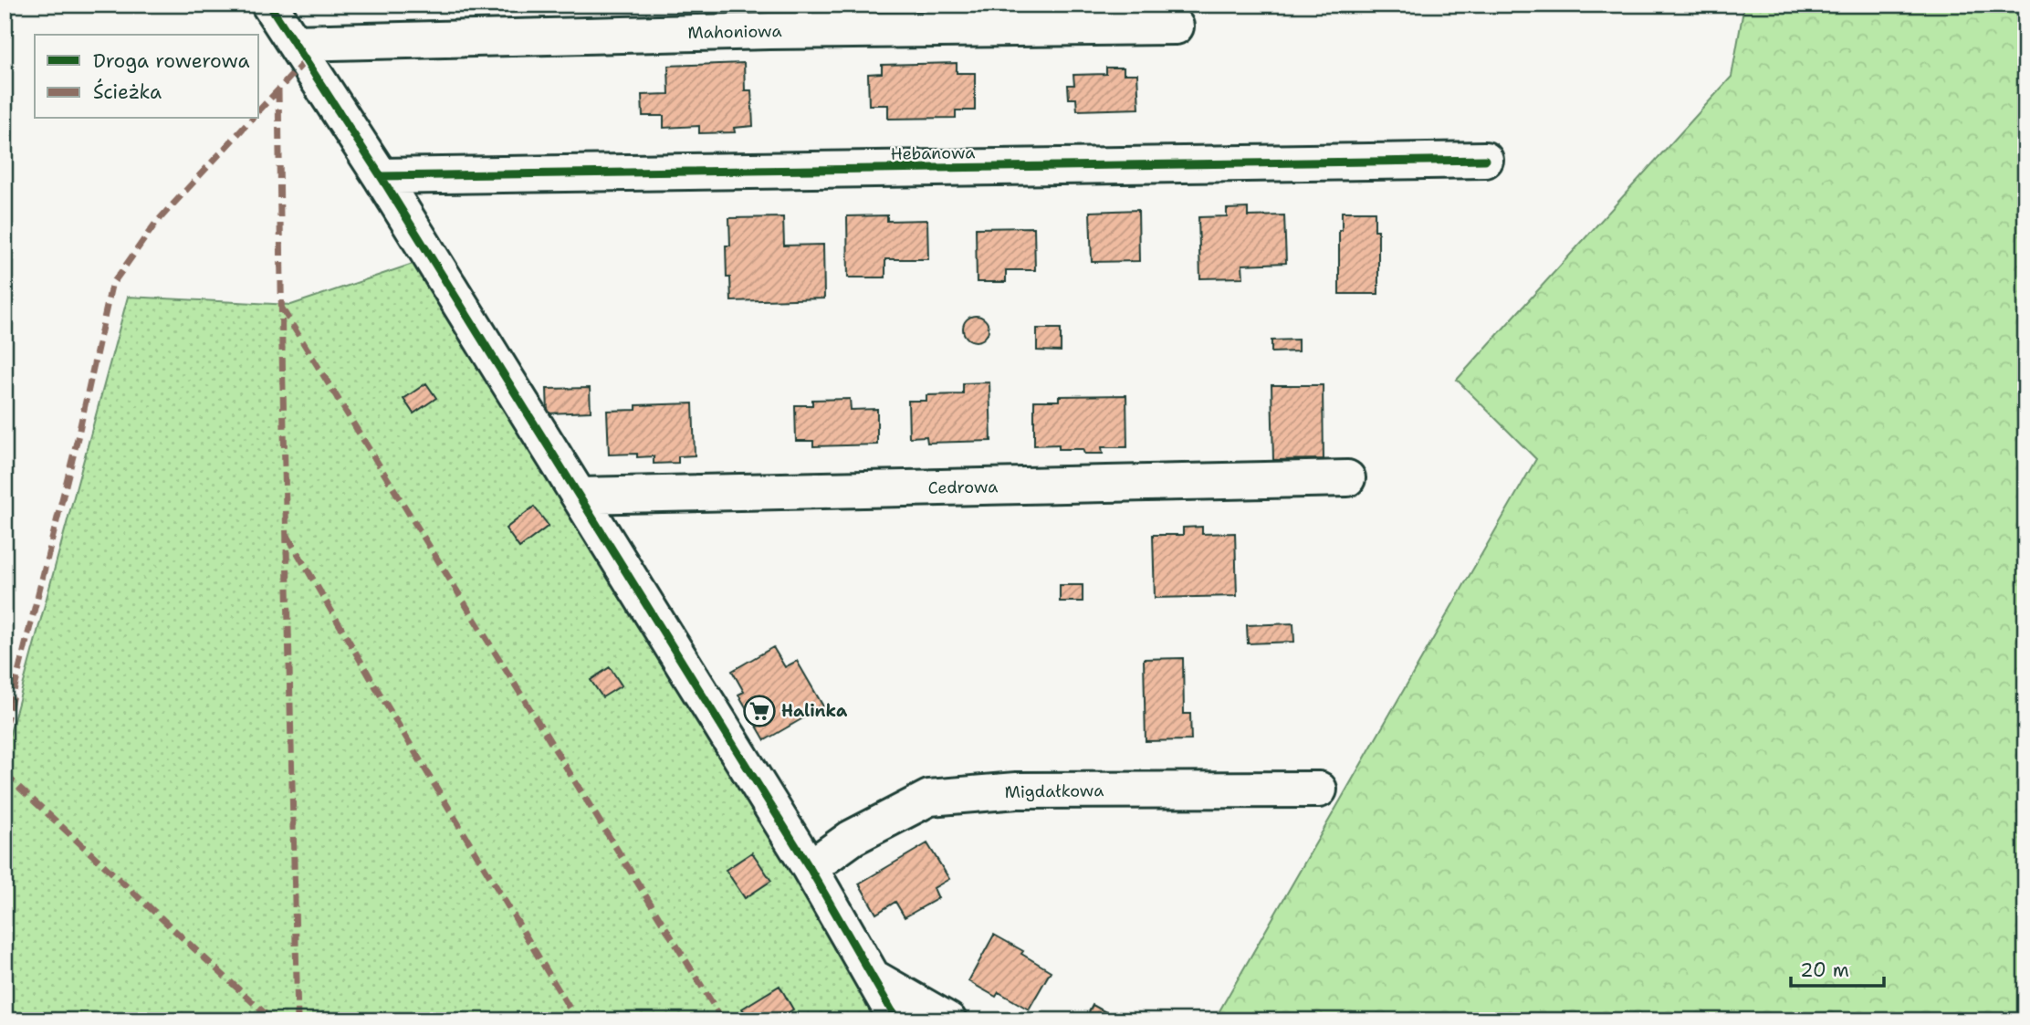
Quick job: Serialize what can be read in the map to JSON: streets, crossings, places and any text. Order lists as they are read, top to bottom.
{
  "streets": {
    "street": [
      "Mahoniowa",
      "Hebanowa",
      "Cedrowa",
      "Migdałkowa"
    ]
  },
  "places": {
    "supermarket": ["Halinka"]
  },
  "legend": ["Droga rowerowa", "Ścieżka"],
  "scale_bar": "20 m"
}
